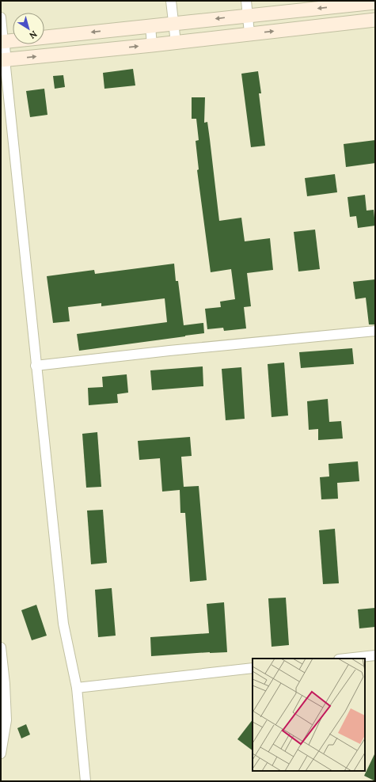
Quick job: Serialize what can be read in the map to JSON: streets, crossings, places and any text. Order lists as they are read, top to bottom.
{
  "north": "bottom right"
}
